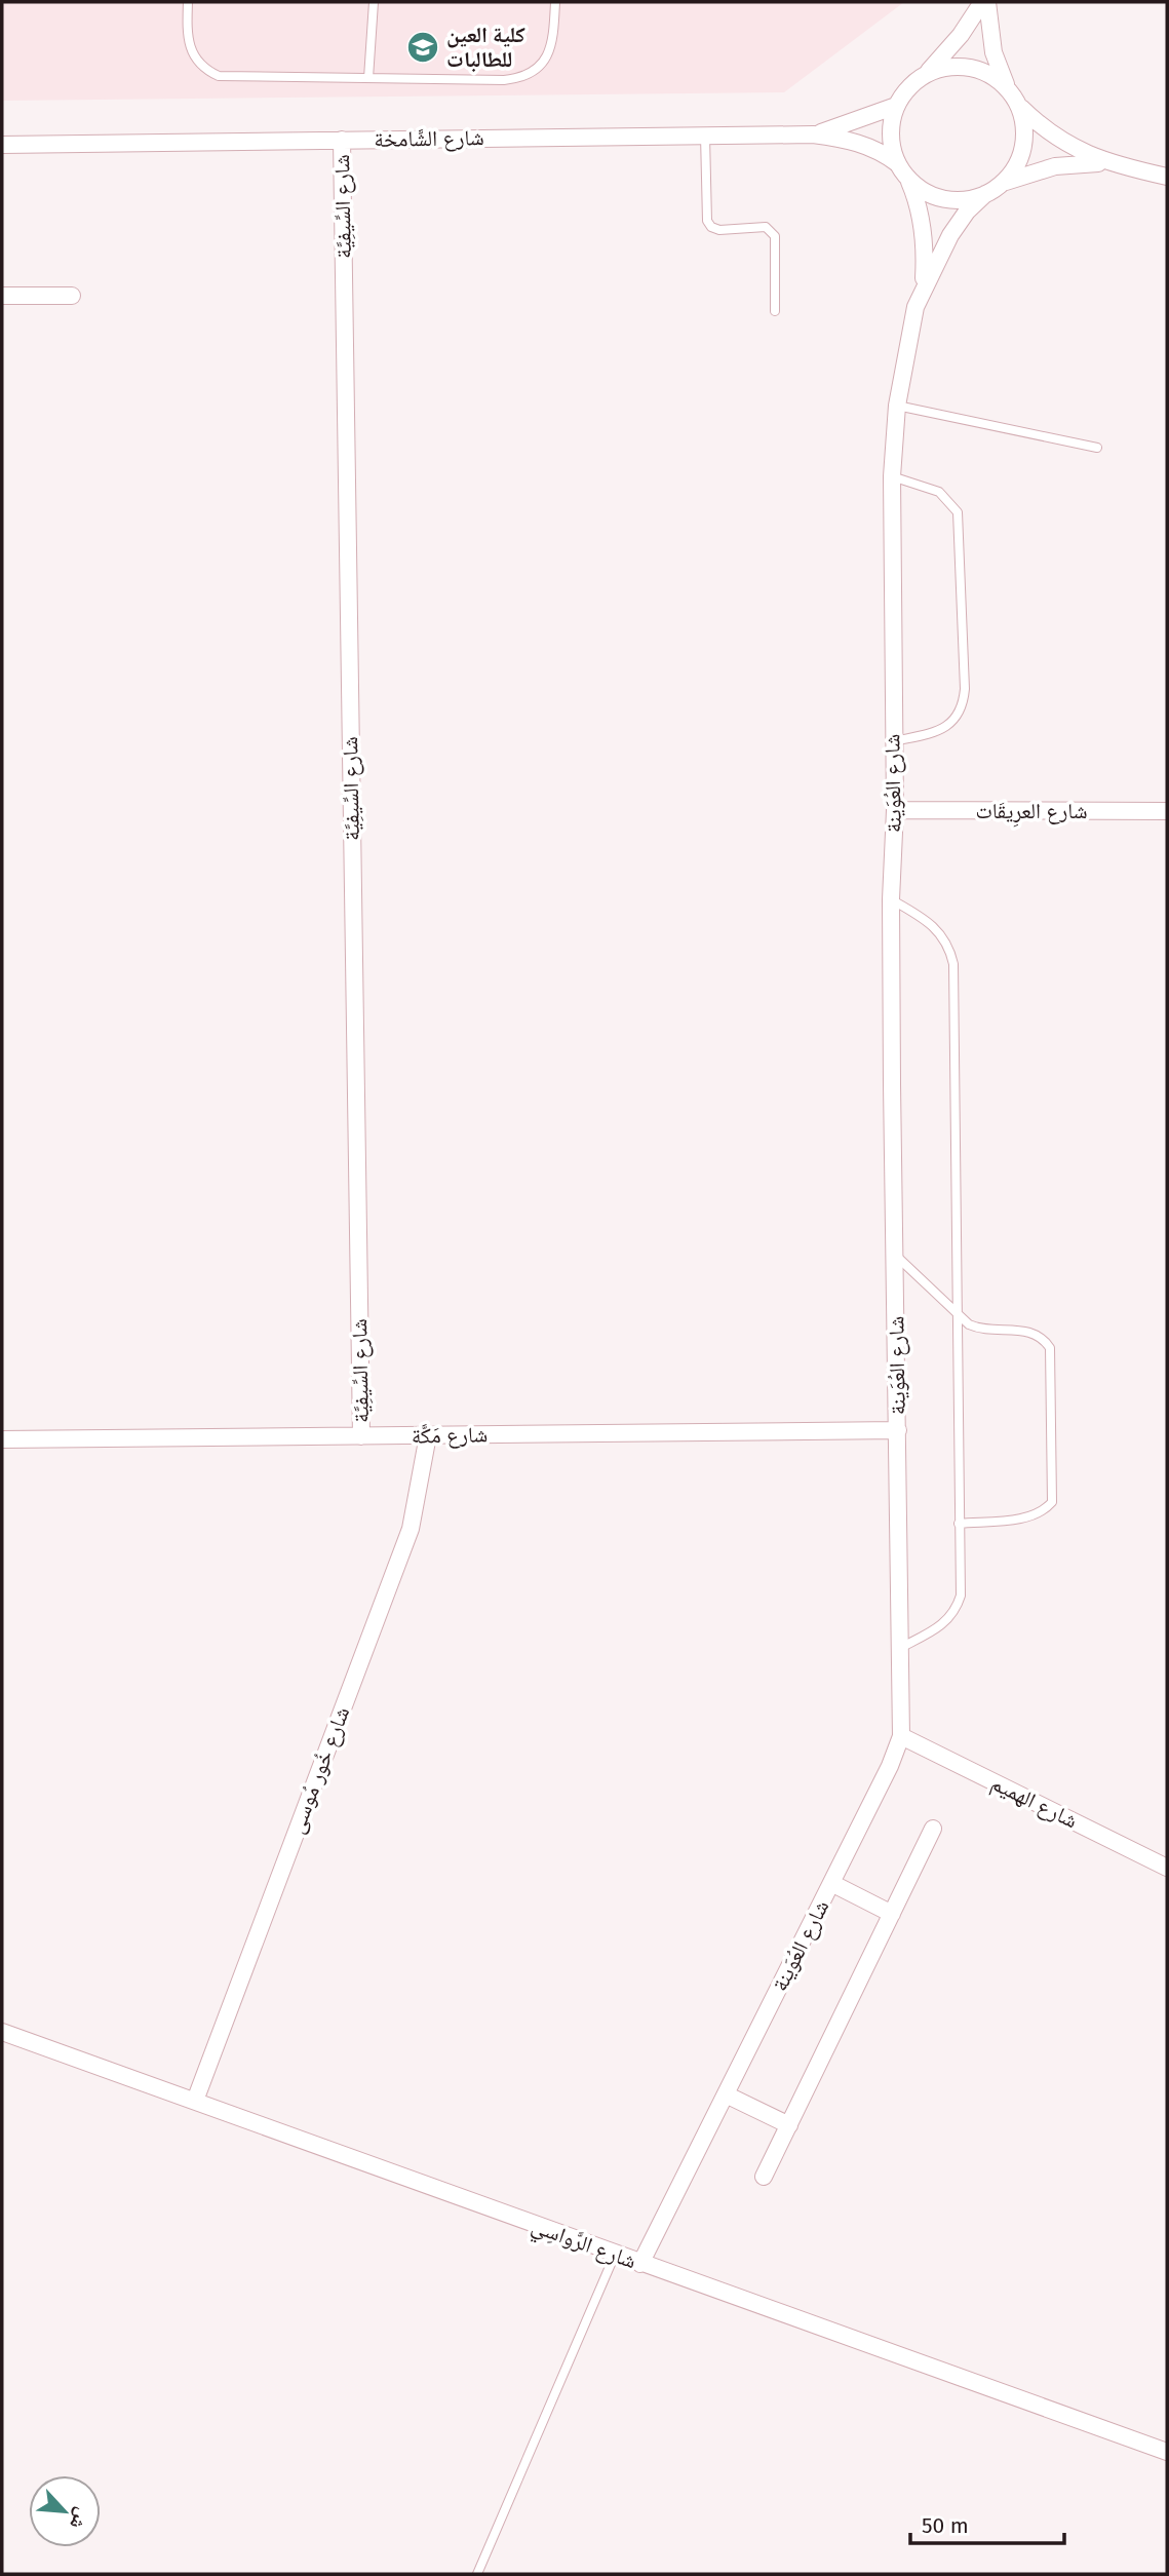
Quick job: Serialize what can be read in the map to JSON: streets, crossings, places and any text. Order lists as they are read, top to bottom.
{
  "streets": {
    "street": [
      "شارع الشَّامخة",
      "شارع السِّيفِيَّة",
      "شارع العُوَينة",
      "شارع العرِيقَات",
      "شارع مَكَّة",
      "شارع خُور مُوسى",
      "شارع الهميم",
      "شارع الرَّواسِي"
    ]
  },
  "crossings": [
    ["شارع الشَّامخة", "شارع السِّيفِيَّة"],
    ["شارع الشَّامخة", "شارع العُوَينة"],
    ["شارع السِّيفِيَّة", "شارع مَكَّة"],
    ["شارع العُوَينة", "شارع العرِيقَات"],
    ["شارع العُوَينة", "شارع مَكَّة"],
    ["شارع العُوَينة", "شارع الهميم"],
    ["شارع العُوَينة", "شارع الرَّواسِي"],
    ["شارع مَكَّة", "شارع خُور مُوسى"],
    ["شارع خُور مُوسى", "شارع الرَّواسِي"]
  ],
  "places": {
    "school or university": ["كلية العين للطالبات"]
  },
  "scale_bar": "50 m",
  "north": "bottom right"
}
